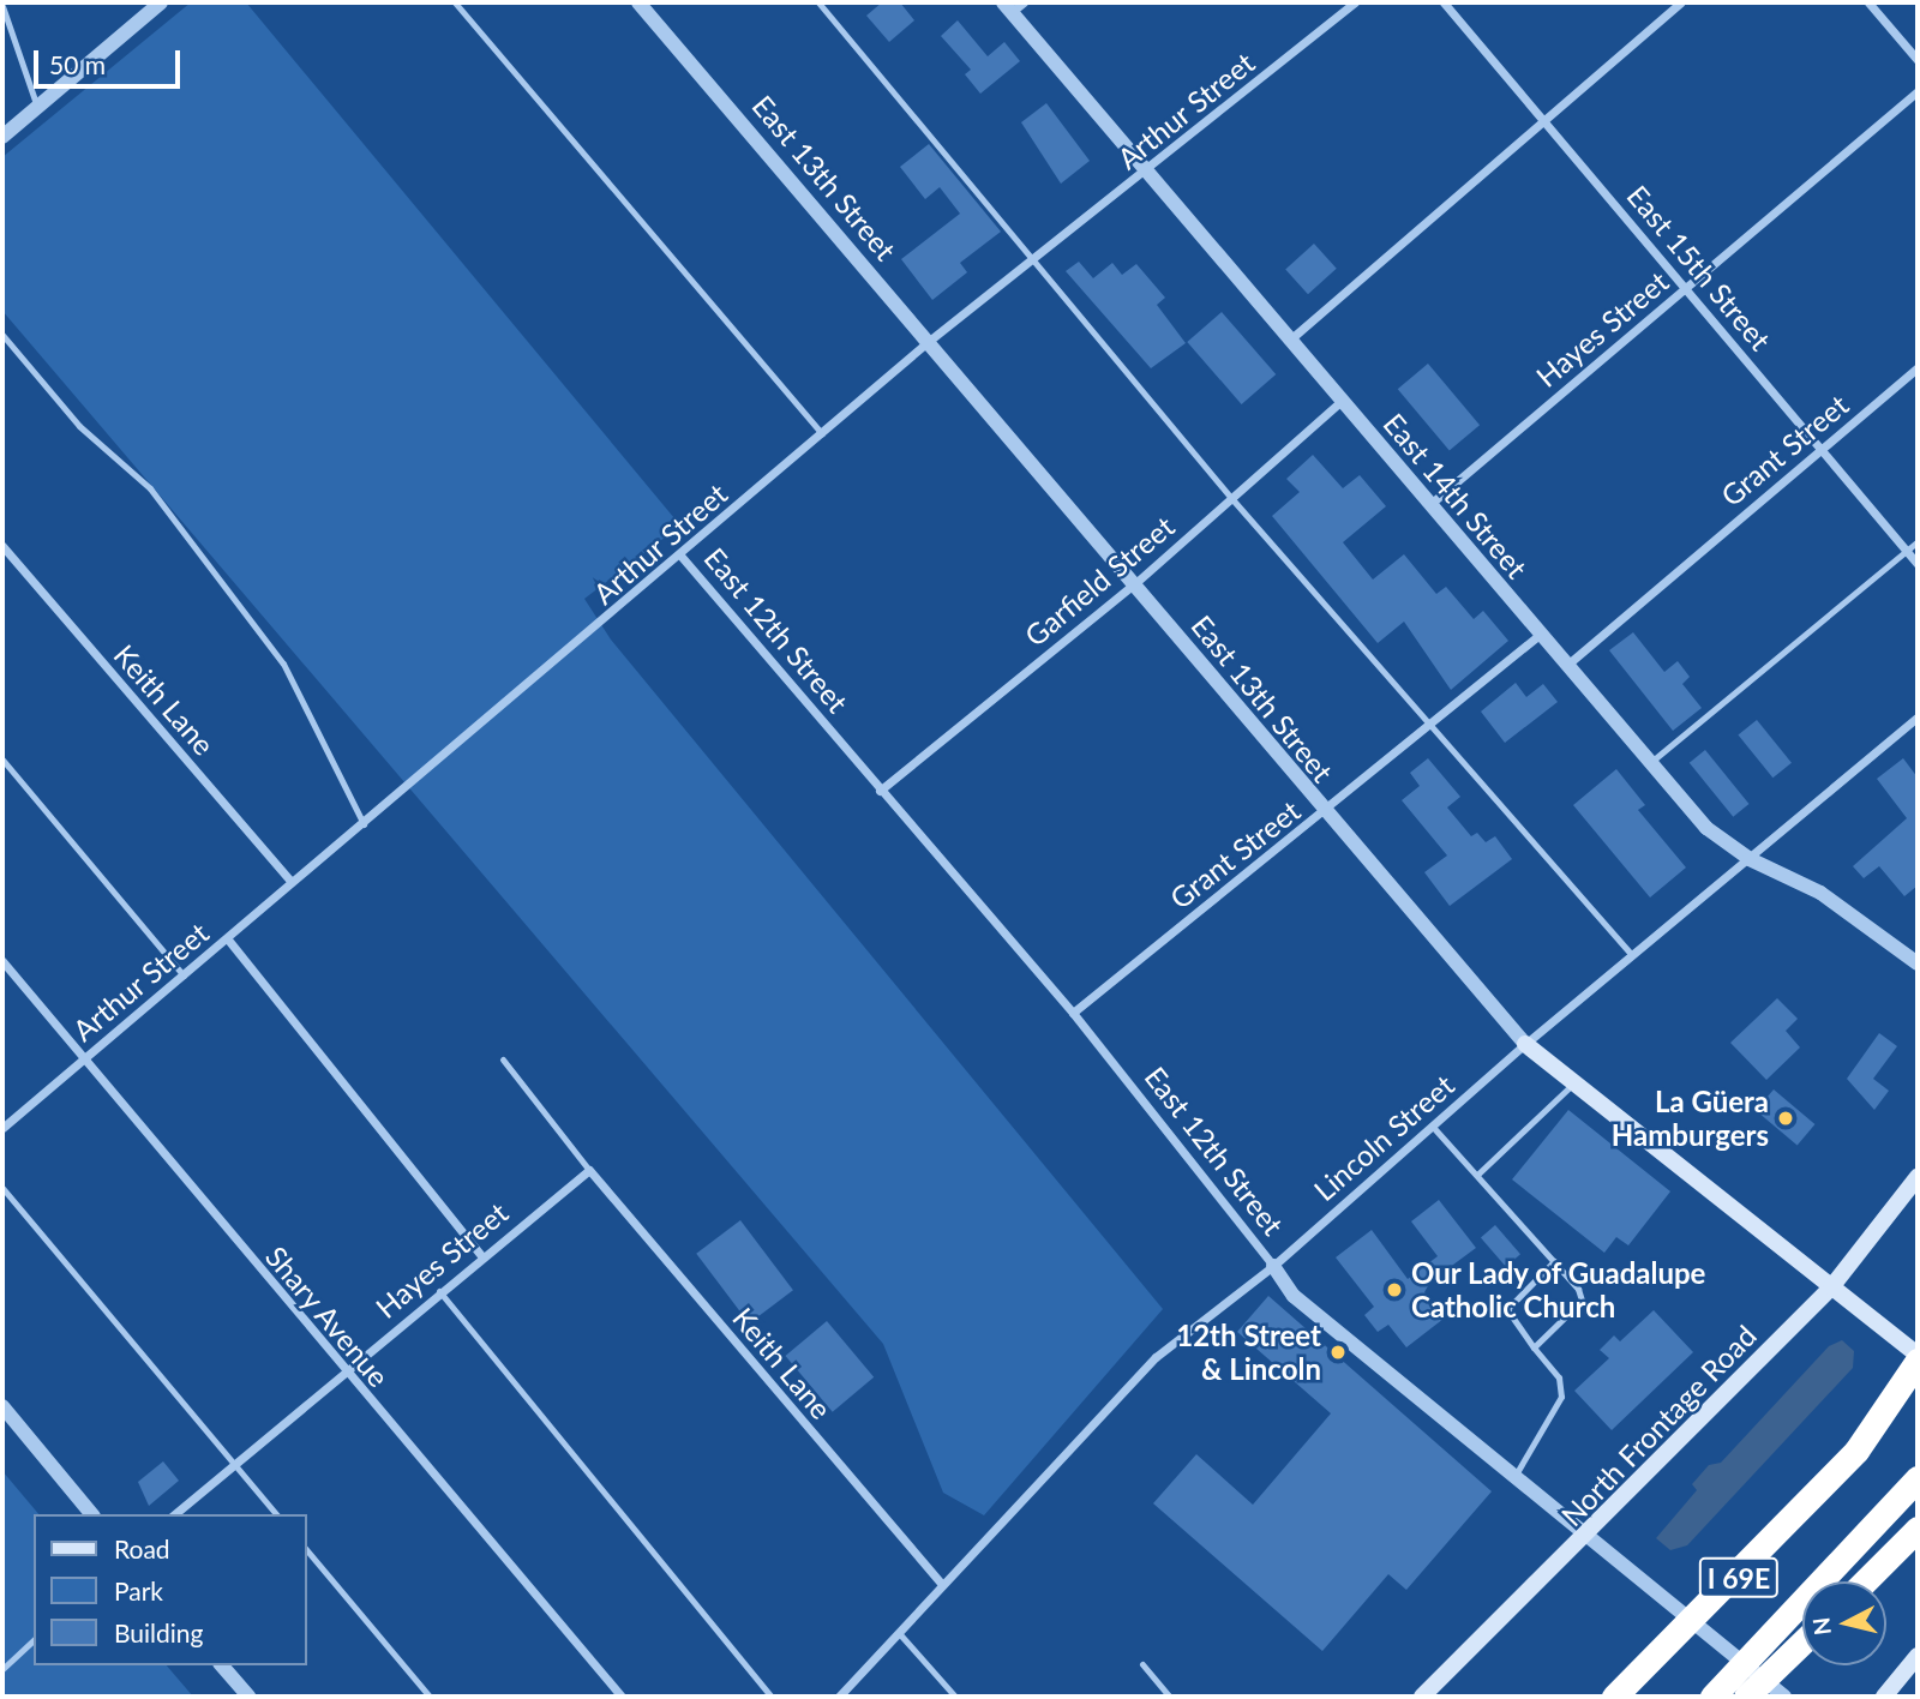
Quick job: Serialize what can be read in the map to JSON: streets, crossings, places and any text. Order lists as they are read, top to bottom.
{
  "streets": {
    "highway": ["I 69E"],
    "main road": ["East 13th Street", "North Frontage Road"],
    "street": [
      "Arthur Street",
      "East 15th Street",
      "Hayes Street",
      "Grant Street",
      "East 14th Street",
      "Garfield Street",
      "East 12th Street",
      "Keith Lane",
      "Lincoln Street",
      "Shary Avenue"
    ]
  },
  "crossings": [
    ["Arthur Street", "East 13th Street"],
    ["Arthur Street", "East 14th Street"],
    ["Arthur Street", "East 12th Street"],
    ["Arthur Street", "Keith Lane"],
    ["Arthur Street", "Shary Avenue"],
    ["East 13th Street", "Grant Street"],
    ["East 13th Street", "Garfield Street"],
    ["East 13th Street", "Lincoln Street"],
    ["East 13th Street", "North Frontage Road"],
    ["East 15th Street", "Hayes Street"],
    ["East 15th Street", "Grant Street"],
    ["Hayes Street", "East 14th Street"],
    ["Hayes Street", "Keith Lane"],
    ["Hayes Street", "Shary Avenue"],
    ["Grant Street", "East 14th Street"],
    ["Grant Street", "East 12th Street"],
    ["East 14th Street", "Garfield Street"],
    ["East 14th Street", "Lincoln Street"],
    ["Garfield Street", "East 12th Street"],
    ["East 12th Street", "Lincoln Street"],
    ["East 12th Street", "North Frontage Road"],
    ["Keith Lane", "Lincoln Street"]
  ],
  "places": ["La Güera Hamburgers", "Our Lady of Guadalupe Catholic Church", "12th Street & Lincoln"],
  "legend": ["Road", "Park", "Building"],
  "scale_bar": "50 m",
  "north": "left"
}
